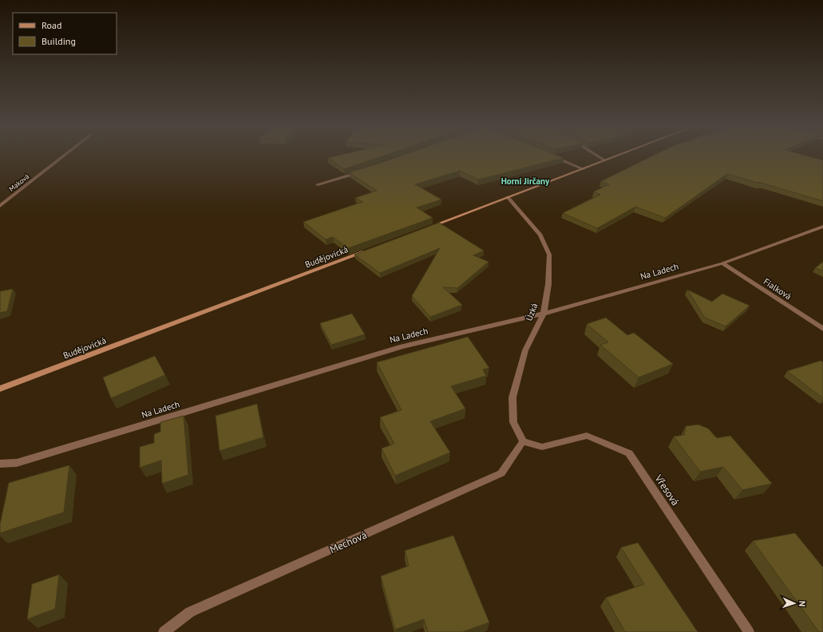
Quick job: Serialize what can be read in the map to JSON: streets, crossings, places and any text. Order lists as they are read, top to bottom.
{
  "streets": {
    "main road": ["Budějovická"],
    "street": [
      "Maková",
      "Na Ladech",
      "Fialková",
      "Úzká",
      "Vřesová",
      "Mechová"
    ]
  },
  "crossings": [
    ["Na Ladech", "Fialková"],
    ["Na Ladech", "Úzká"],
    ["Úzká", "Vřesová"],
    ["Úzká", "Mechová"],
    ["Vřesová", "Mechová"]
  ],
  "districts": ["Horní Jirčany"],
  "legend": ["Road", "Building"],
  "north": "right"
}
